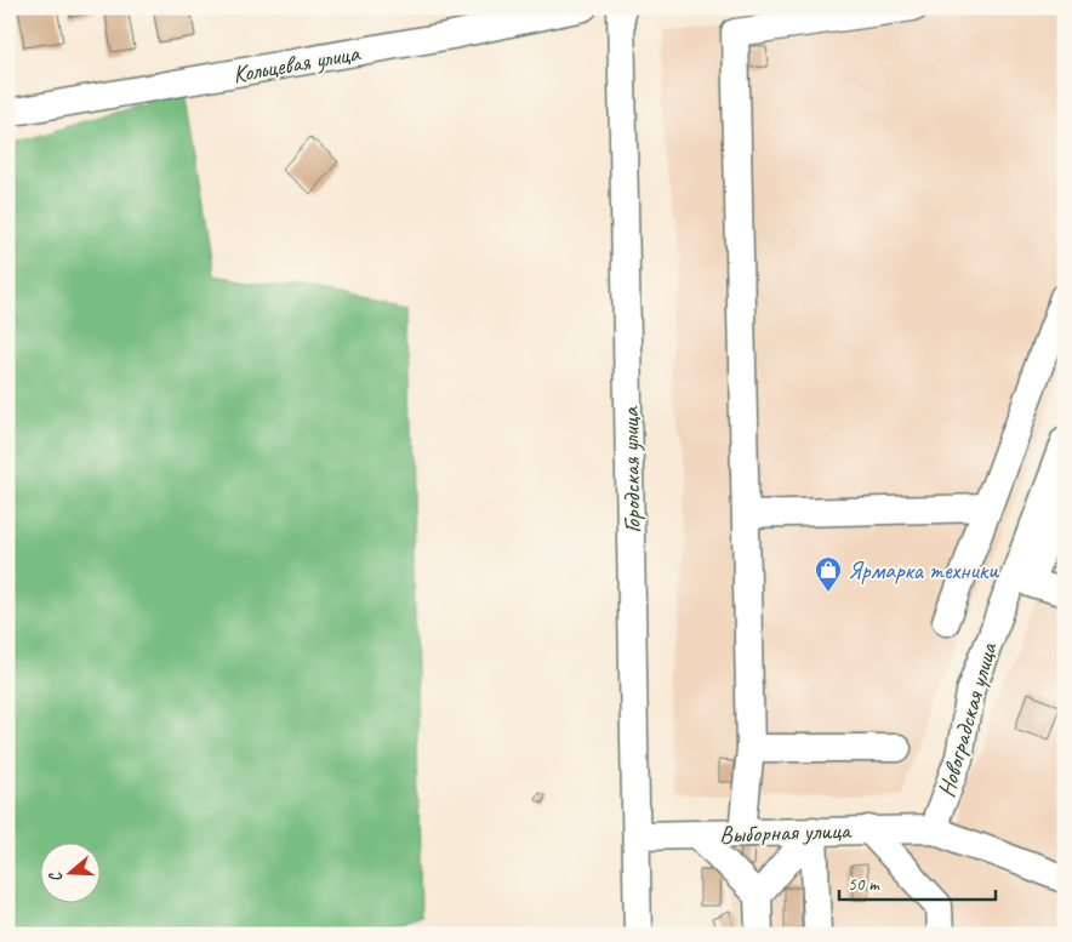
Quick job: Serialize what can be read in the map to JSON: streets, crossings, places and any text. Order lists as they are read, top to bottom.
{
  "streets": {
    "street": [
      "Кольцевая улица",
      "Городская улица",
      "Новоградская улица",
      "Выборная улица"
    ]
  },
  "crossings": [
    ["Городская улица", "Выборная улица"],
    ["Новоградская улица", "Выборная улица"]
  ],
  "places": {
    "shop": ["Ярмарка техники"]
  },
  "scale_bar": "50 m",
  "north": "left"
}
